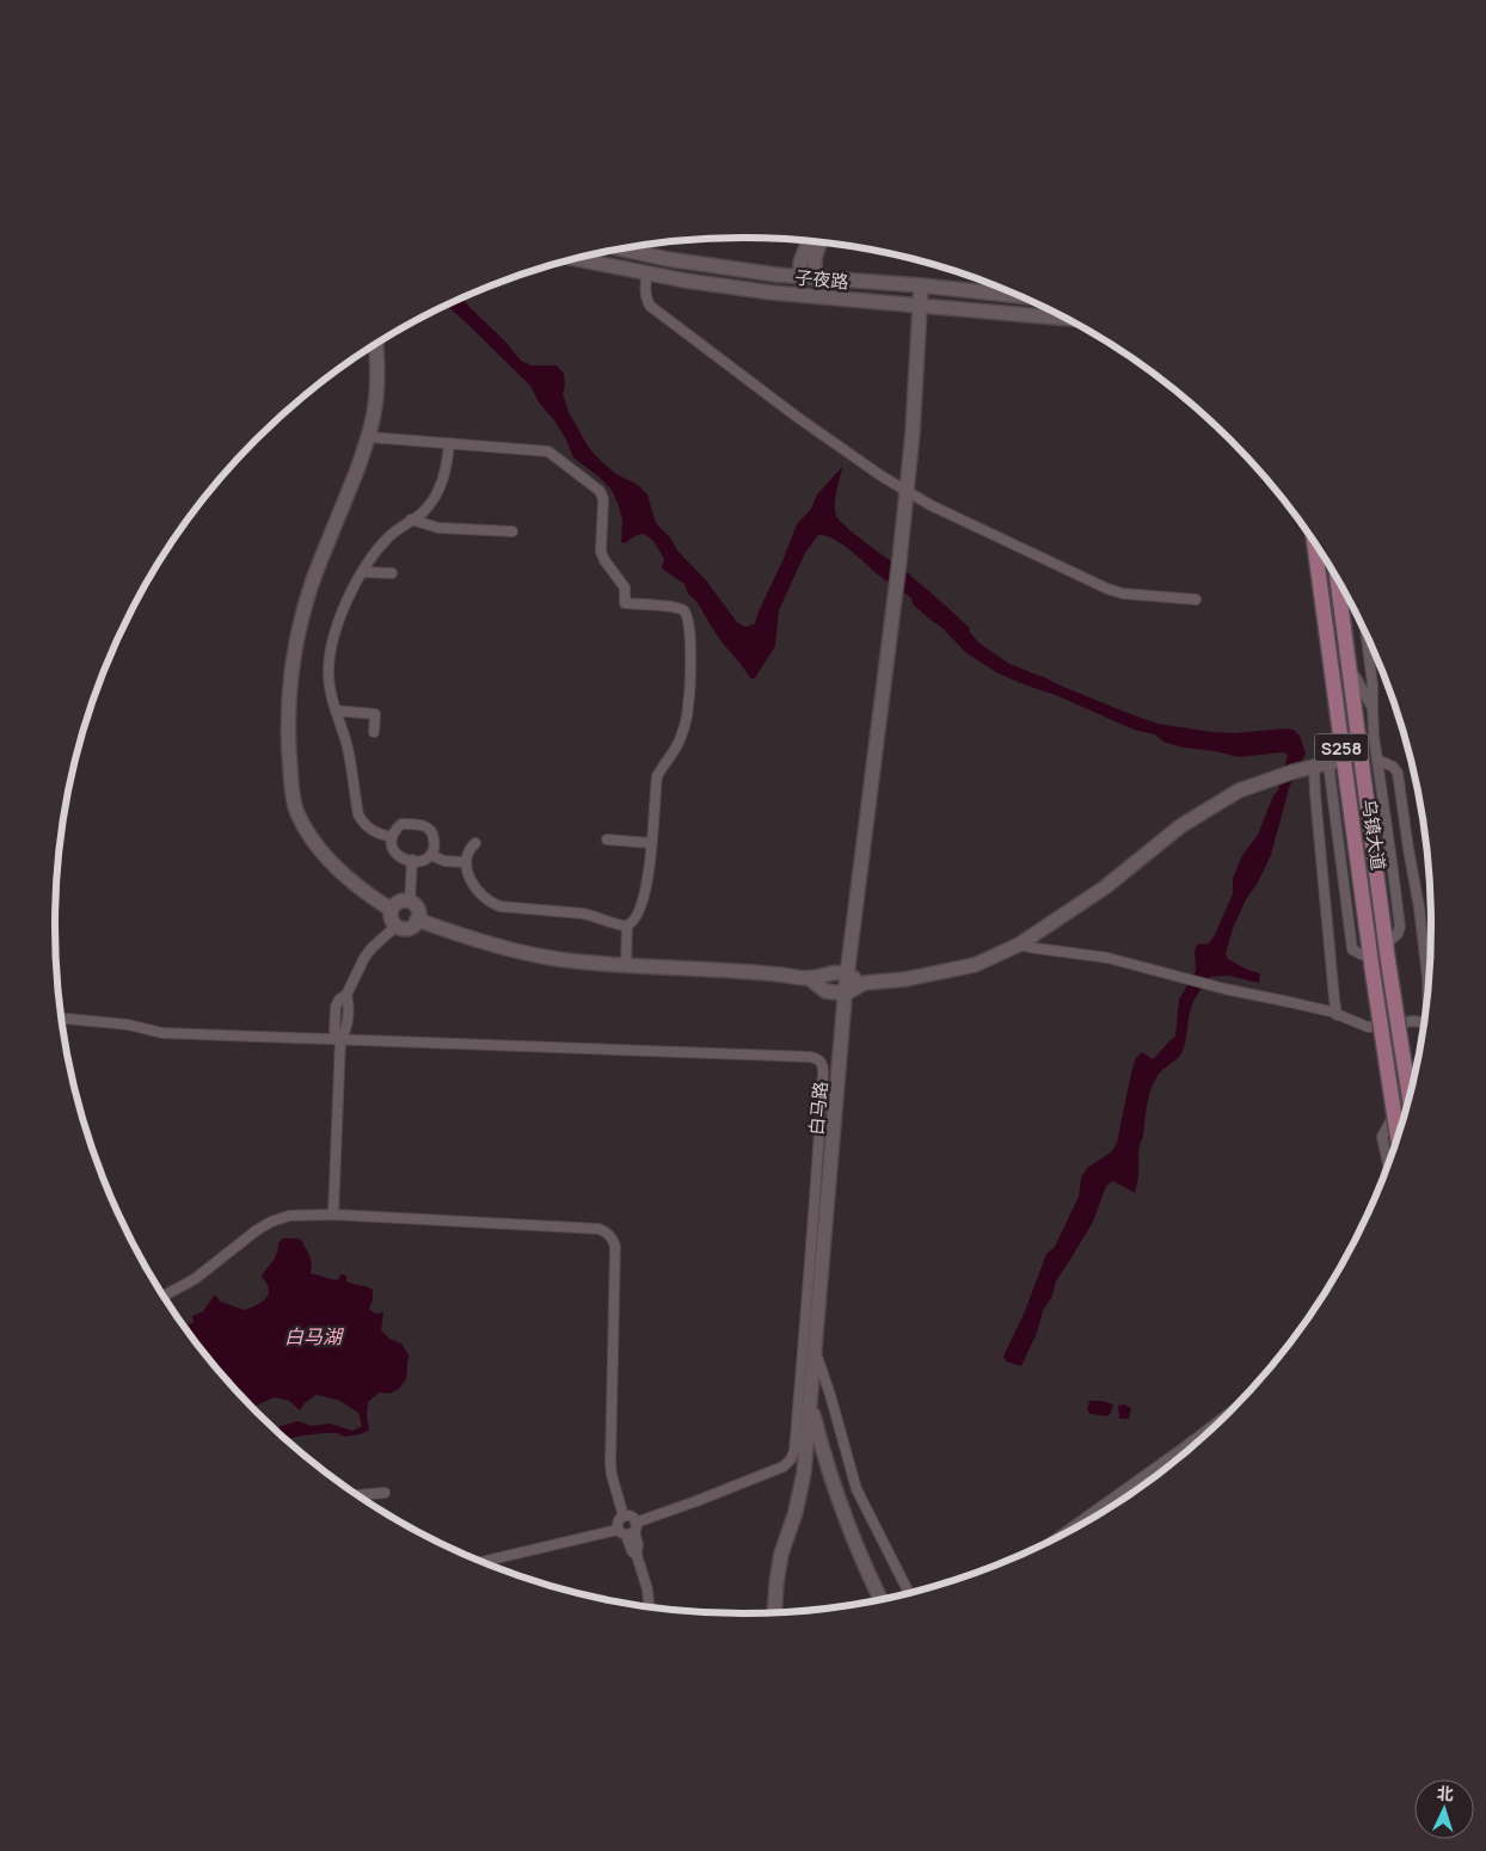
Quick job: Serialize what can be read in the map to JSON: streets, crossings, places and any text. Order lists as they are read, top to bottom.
{
  "streets": {
    "main road": ["S258", "乌镇大道"],
    "street": ["子夜路", "白马路"]
  },
  "crossings": [
    ["子夜路", "白马路"]
  ],
  "water": ["白马湖"],
  "north": "top"
}
